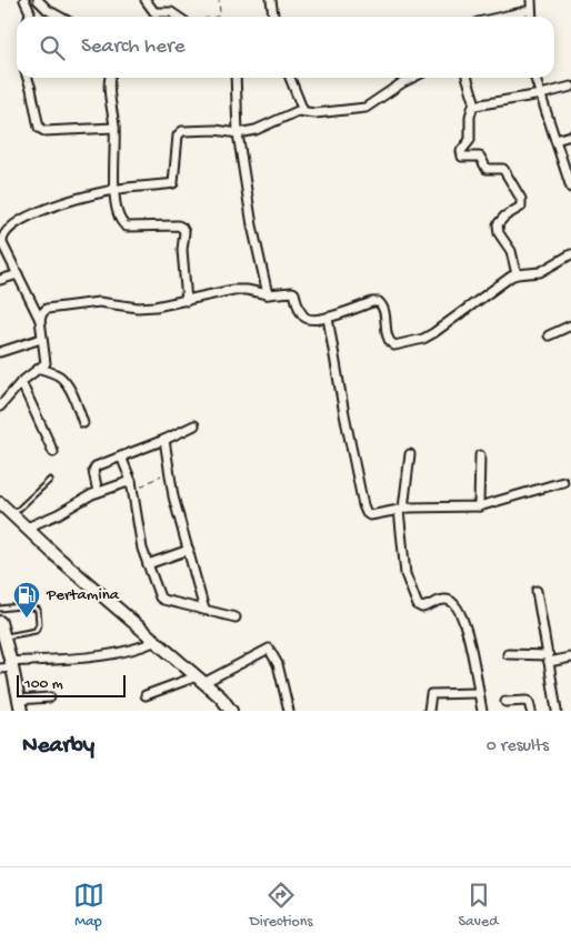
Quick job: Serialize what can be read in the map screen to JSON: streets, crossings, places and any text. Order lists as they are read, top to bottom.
{
  "places": {
    "fuel station": ["Pertamina"]
  },
  "scale_bar": "100 m",
  "page": {
    "search": "Search here",
    "scale": "100 m",
    "heading": ["Nearby", "0 results"],
    "nav": ["Map", "Directions", "Saved"]
  }
}
